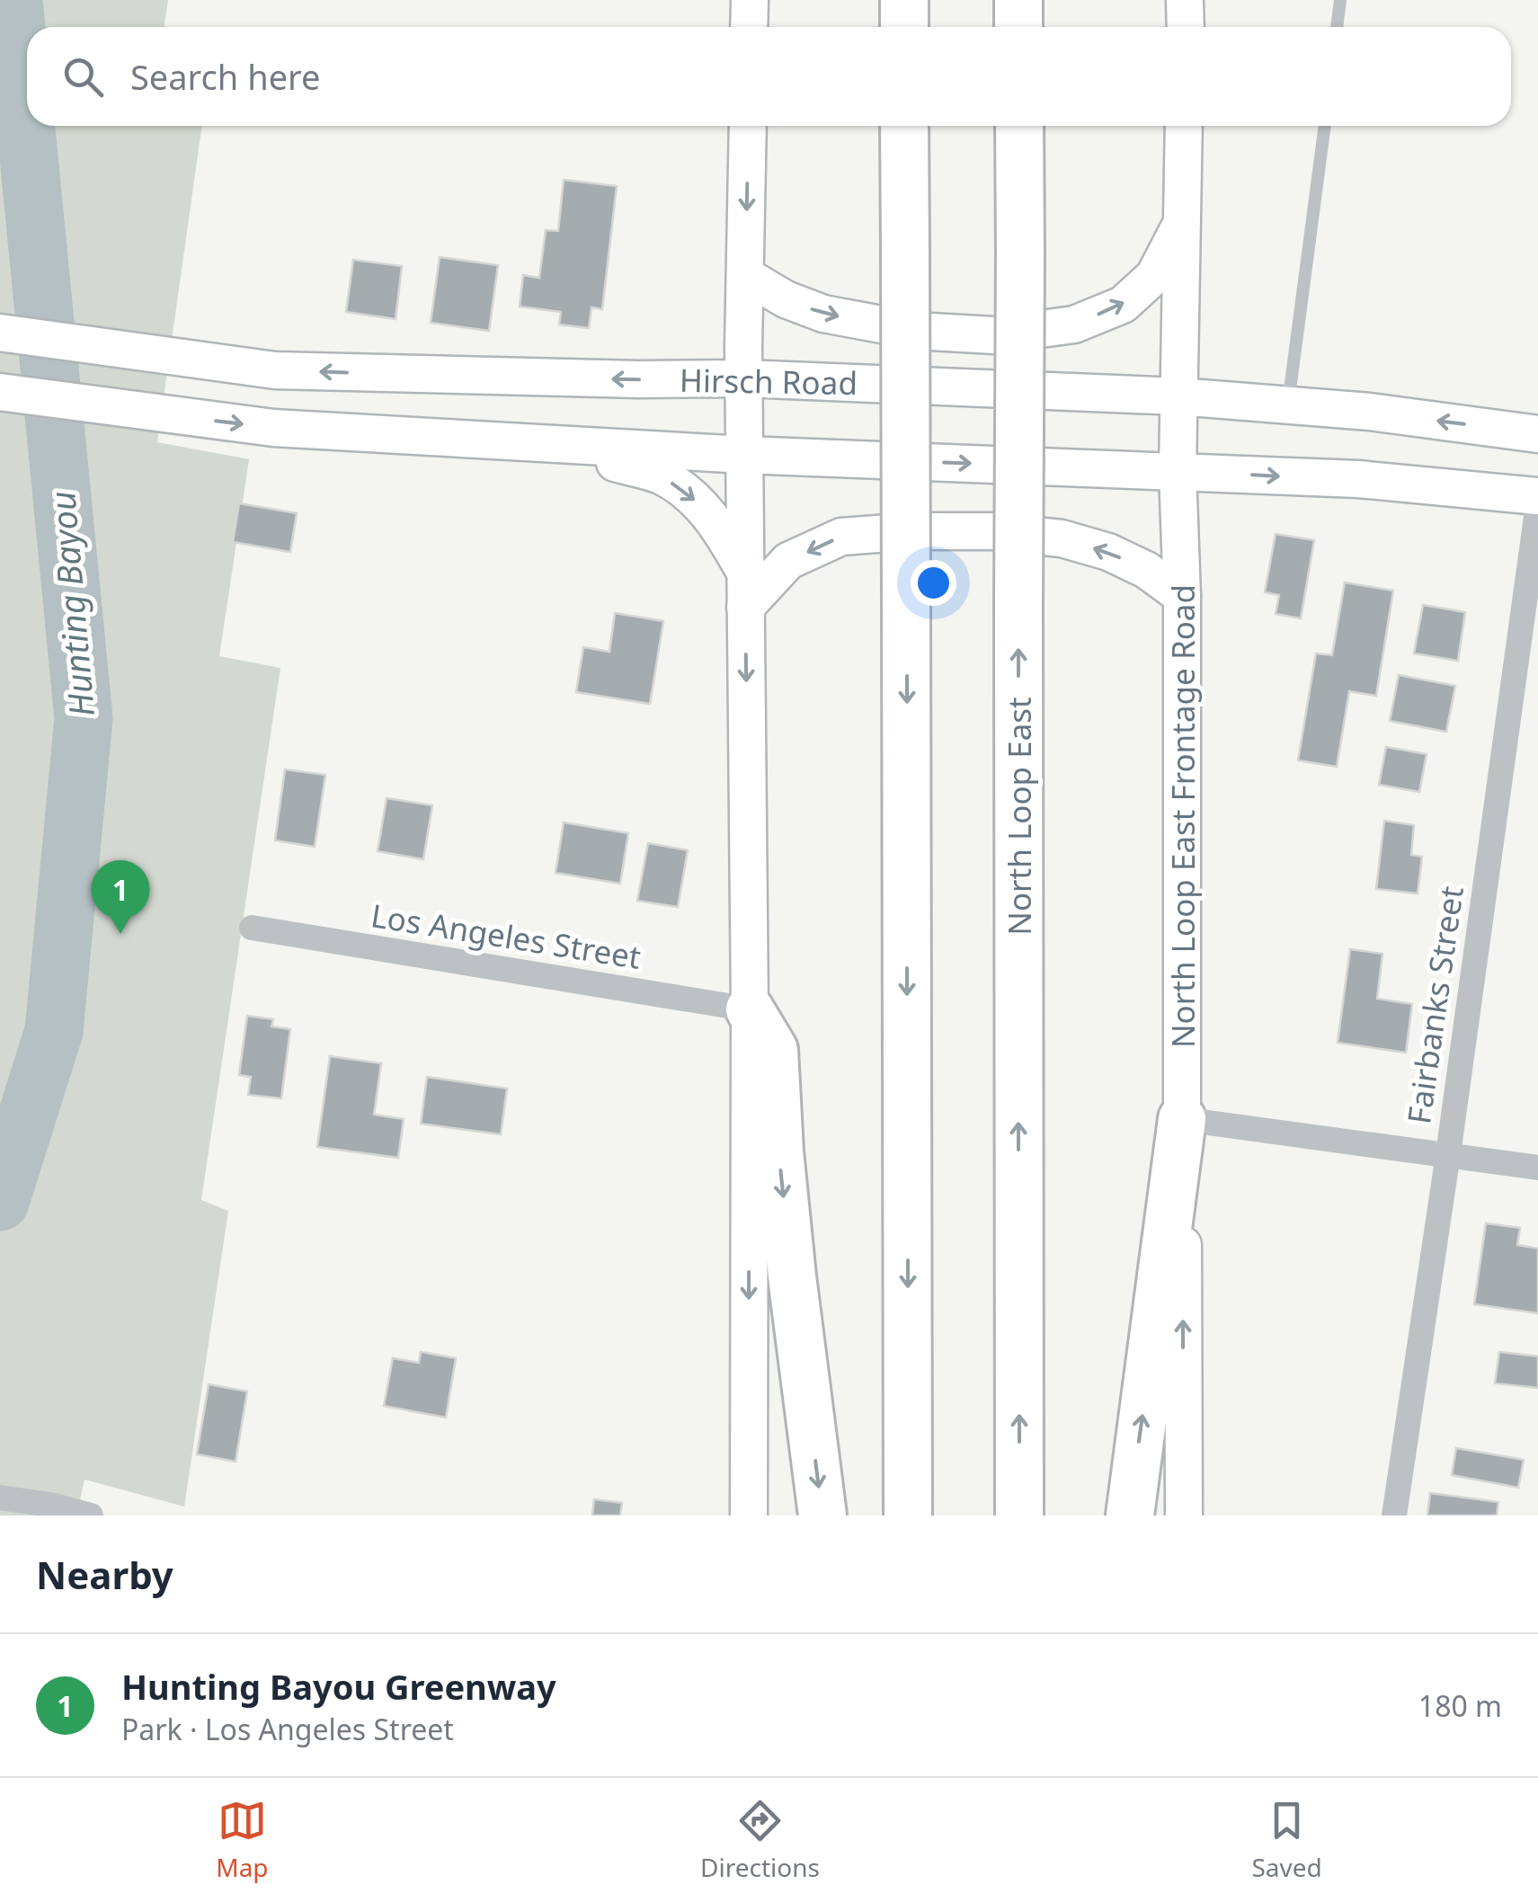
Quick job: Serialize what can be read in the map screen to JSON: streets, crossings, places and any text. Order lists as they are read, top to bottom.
{
  "streets": {
    "highway": ["North Loop East"],
    "main road": ["Hirsch Road", "North Loop East Frontage Road"],
    "street": ["Los Angeles Street", "Fairbanks Street"]
  },
  "crossings": [
    ["Hirsch Road", "North Loop East Frontage Road"]
  ],
  "water": ["Hunting Bayou"],
  "page": {
    "search": "Search here",
    "pins": "1",
    "heading": "Nearby",
    "list": [
      {
        "mark": "1",
        "name": "Hunting Bayou Greenway",
        "note": "Park · Los Angeles Street",
        "value": "180 m"
      }
    ],
    "nav": ["Map", "Directions", "Saved"]
  }
}
